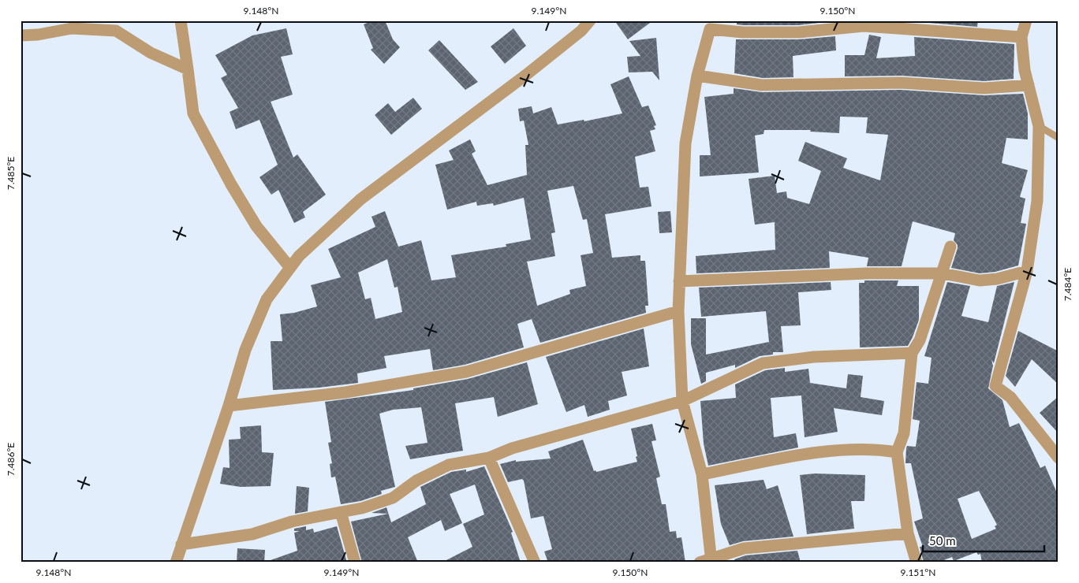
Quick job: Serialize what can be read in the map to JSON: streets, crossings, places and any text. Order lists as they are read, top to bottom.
{
  "scale_bar": "50 m",
  "coordinates": [
    "9.148°N",
    "9.149°N",
    "9.150°N",
    "7.485°E",
    "7.484°E",
    "7.486°E",
    "9.151°N"
  ]
}
